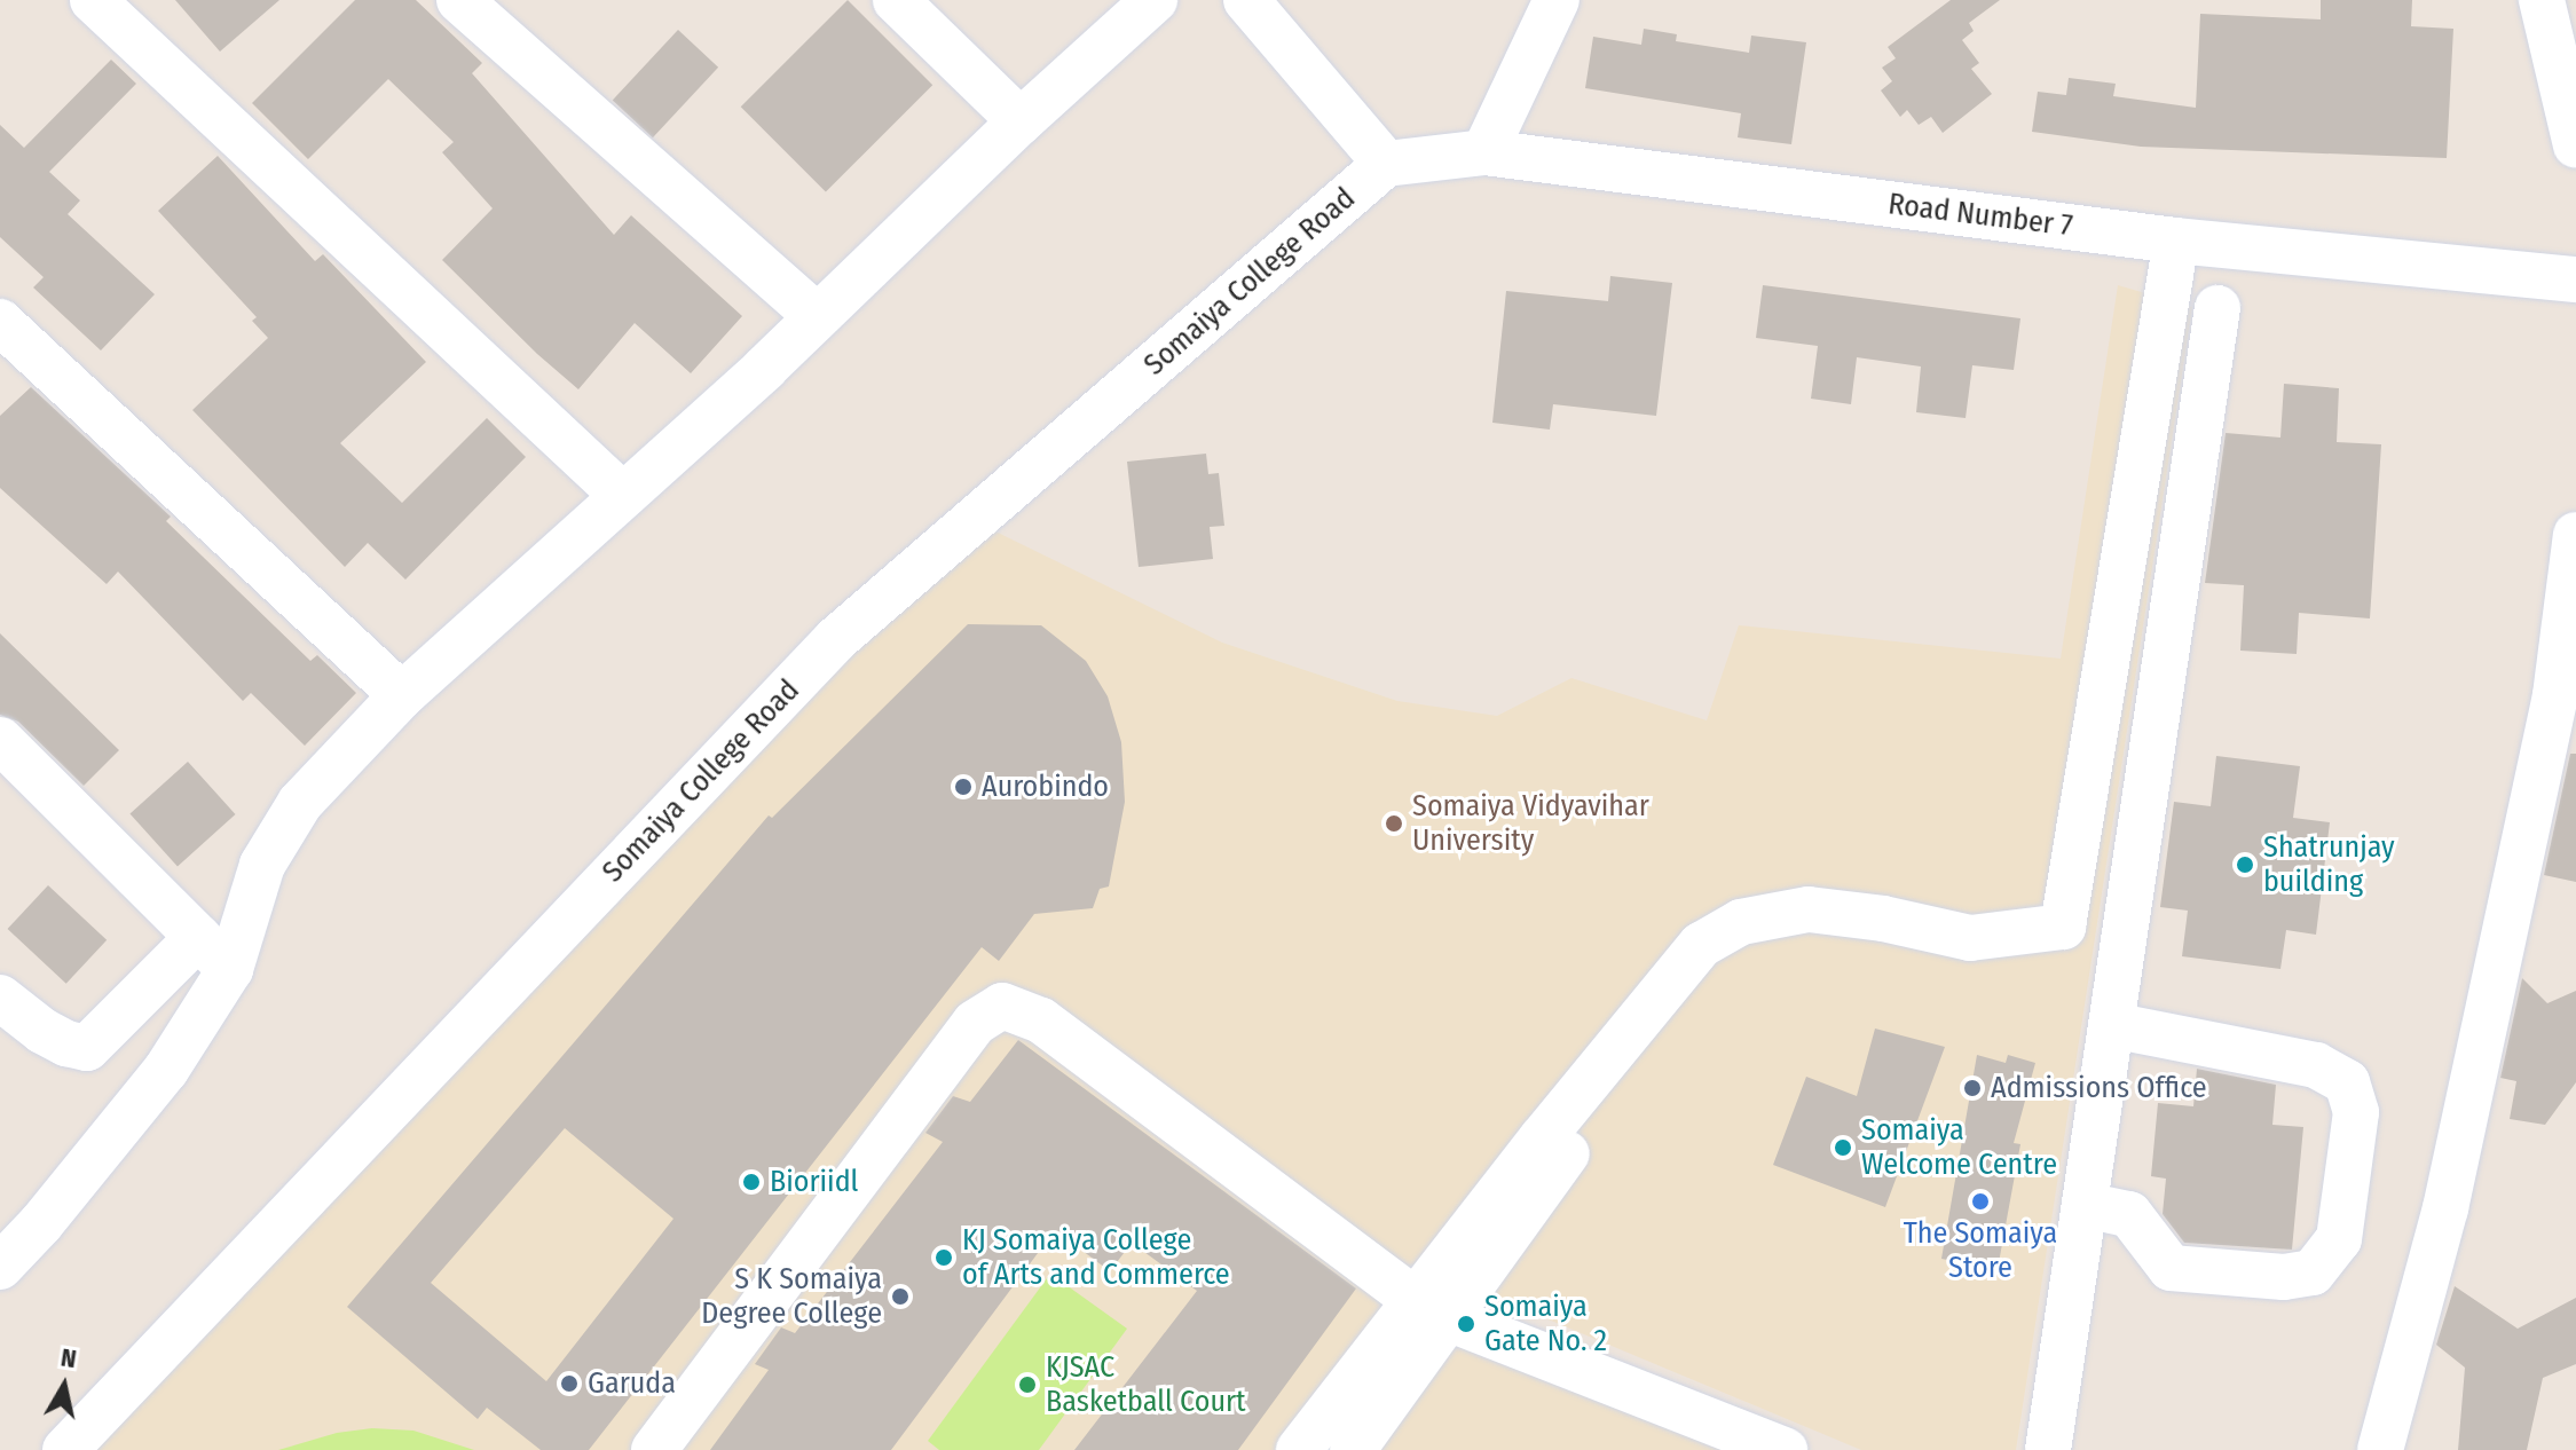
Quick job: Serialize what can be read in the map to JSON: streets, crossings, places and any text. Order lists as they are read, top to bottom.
{
  "streets": {
    "street": ["Road Number 7", "Somaiya College Road"]
  },
  "crossings": [
    ["Road Number 7", "Somaiya College Road"]
  ],
  "places": [
    "Aurobindo",
    "Somaiya Vidyavihar University",
    "Shatrunjay building",
    "Admissions Office",
    "Somaiya Welcome Centre",
    "Bioriidl",
    "The Somaiya Store",
    "KJ Somaiya College of Arts and Commerce",
    "S K Somaiya Degree College",
    "Somaiya Gate No. 2",
    "Garuda",
    "KJSAC Basketball Court"
  ],
  "north": "top"
}
